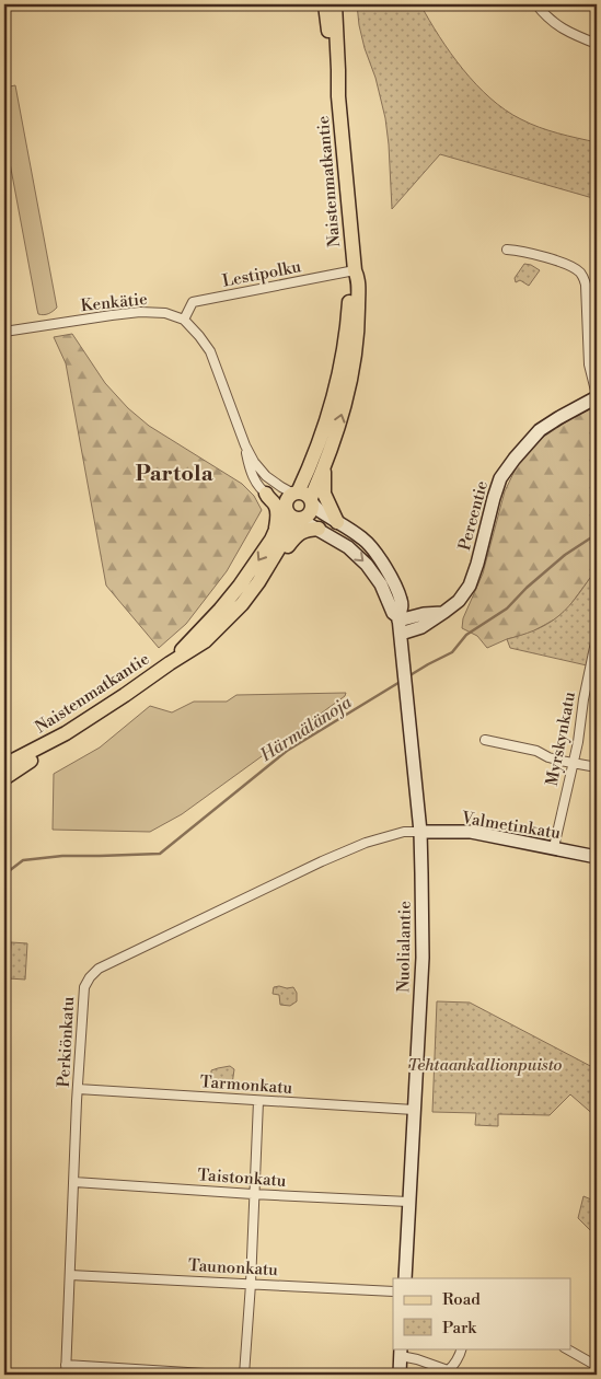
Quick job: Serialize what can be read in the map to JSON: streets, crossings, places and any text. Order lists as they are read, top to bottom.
{
  "streets": {
    "main road": ["Naistenmatkantie"],
    "street": [
      "Lestipolku",
      "Kenkätie",
      "Pereentie",
      "Myrskynkatu",
      "Valmetinkatu",
      "Nuolialantie",
      "Perkiönkatu",
      "Tarmonkatu",
      "Taistonkatu",
      "Taunonkatu"
    ]
  },
  "crossings": [
    ["Naistenmatkantie", "Lestipolku"],
    ["Naistenmatkantie", "Nuolialantie"],
    ["Lestipolku", "Kenkätie"],
    ["Pereentie", "Nuolialantie"],
    ["Myrskynkatu", "Valmetinkatu"],
    ["Valmetinkatu", "Nuolialantie"],
    ["Valmetinkatu", "Perkiönkatu"],
    ["Nuolialantie", "Perkiönkatu"],
    ["Nuolialantie", "Tarmonkatu"],
    ["Nuolialantie", "Taistonkatu"],
    ["Perkiönkatu", "Tarmonkatu"],
    ["Perkiönkatu", "Taistonkatu"],
    ["Perkiönkatu", "Taunonkatu"]
  ],
  "districts": ["Partola"],
  "water": ["Härmälänoja"],
  "parks": ["Tehtaankallionpuisto"],
  "legend": ["Road", "Park"]
}
